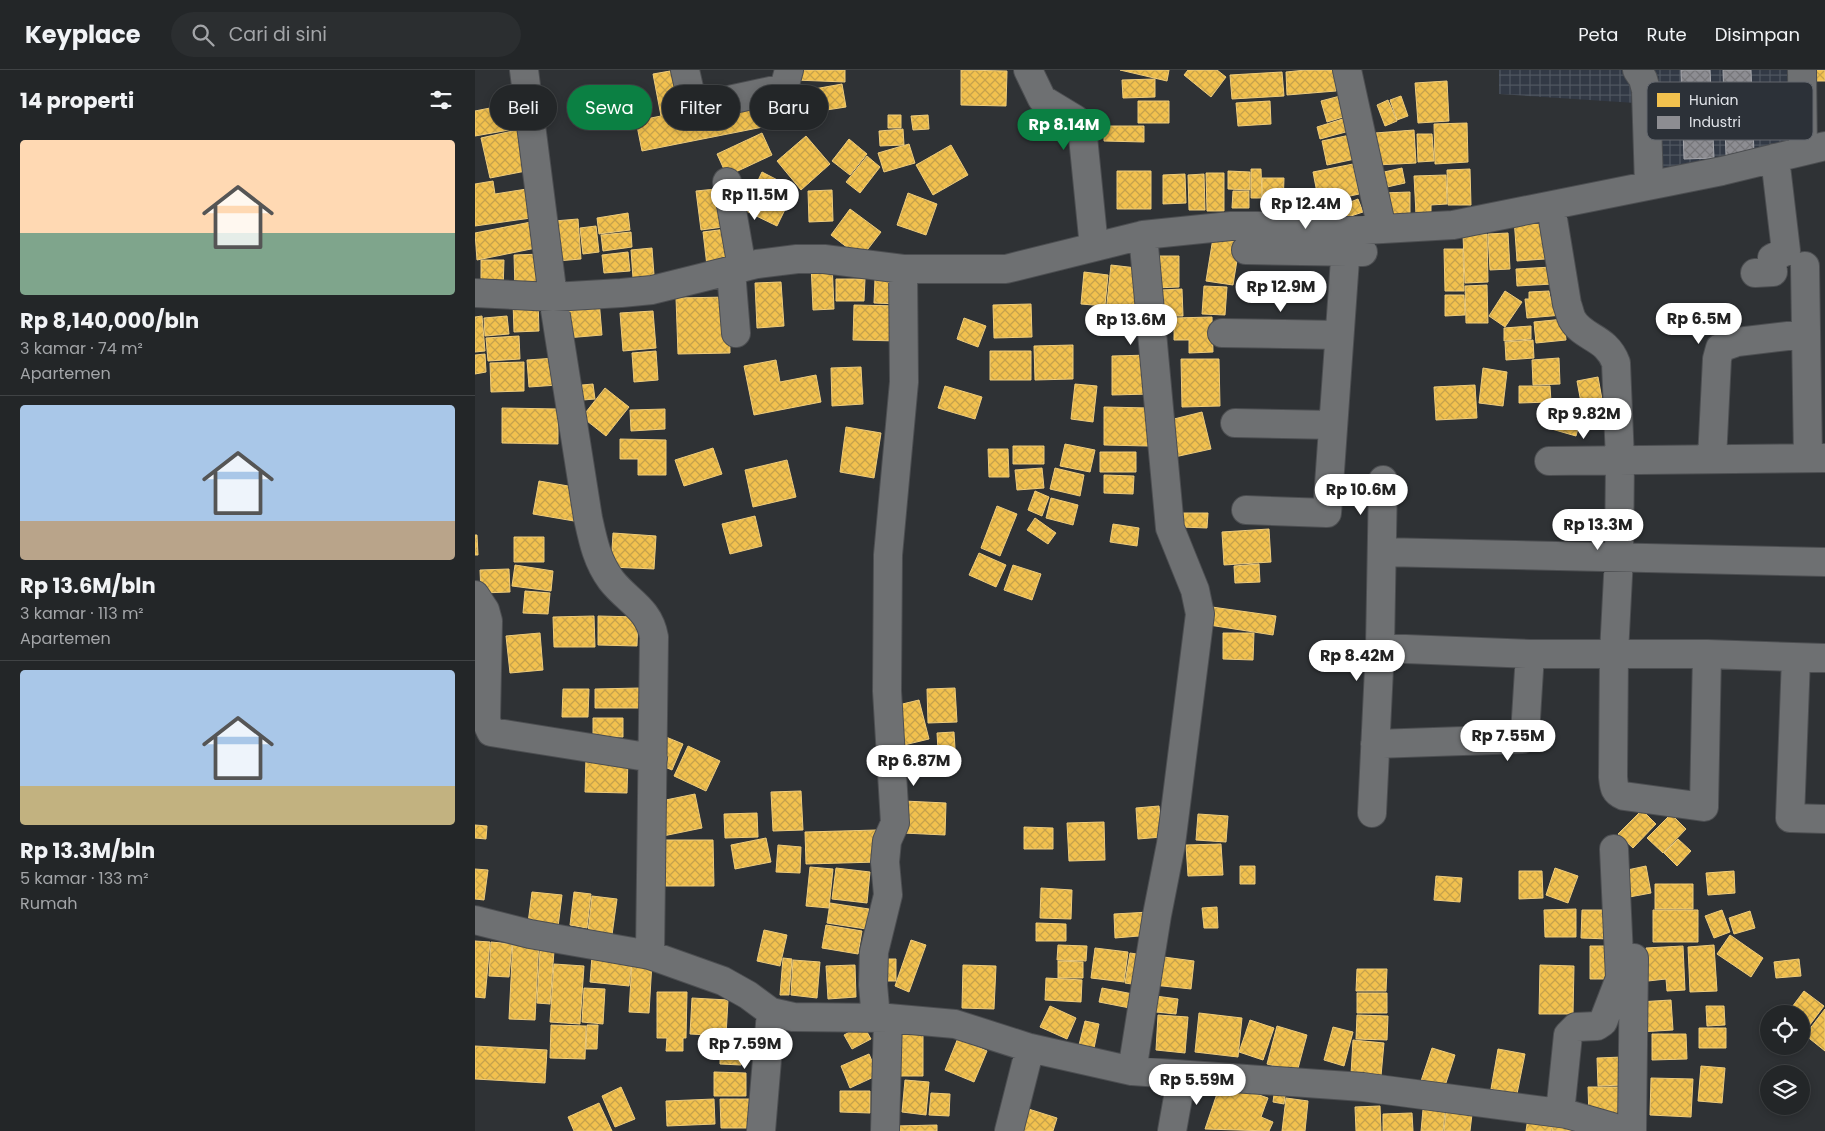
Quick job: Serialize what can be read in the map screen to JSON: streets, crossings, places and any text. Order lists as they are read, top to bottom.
{
  "legend": ["Hunian", "Industri"],
  "page": {
    "header": "Keyplace",
    "search": "Cari di sini",
    "nav": ["Peta", "Rute", "Disimpan"],
    "heading": "14 properti",
    "chip": [
      "Beli",
      "Sewa",
      "Filter",
      "Baru"
    ],
    "price": [
      "Rp 8.14M",
      "Rp 11.5M",
      "Rp 12.4M",
      "Rp 12.9M",
      "Rp 6.5M",
      "Rp 13.6M",
      "Rp 9.82M",
      "Rp 10.6M",
      "Rp 13.3M",
      "Rp 8.42M",
      "Rp 7.55M",
      "Rp 6.87M",
      "Rp 7.59M",
      "Rp 5.59M"
    ],
    "list": [
      {
        "name": "Rp 8,140,000/bln",
        "note": "3 kamar · 74 m² · Apartemen"
      },
      {
        "name": "Rp 13.6M/bln",
        "note": "3 kamar · 113 m² · Apartemen"
      },
      {
        "name": "Rp 13.3M/bln",
        "note": "5 kamar · 133 m² · Rumah"
      }
    ]
  }
}
